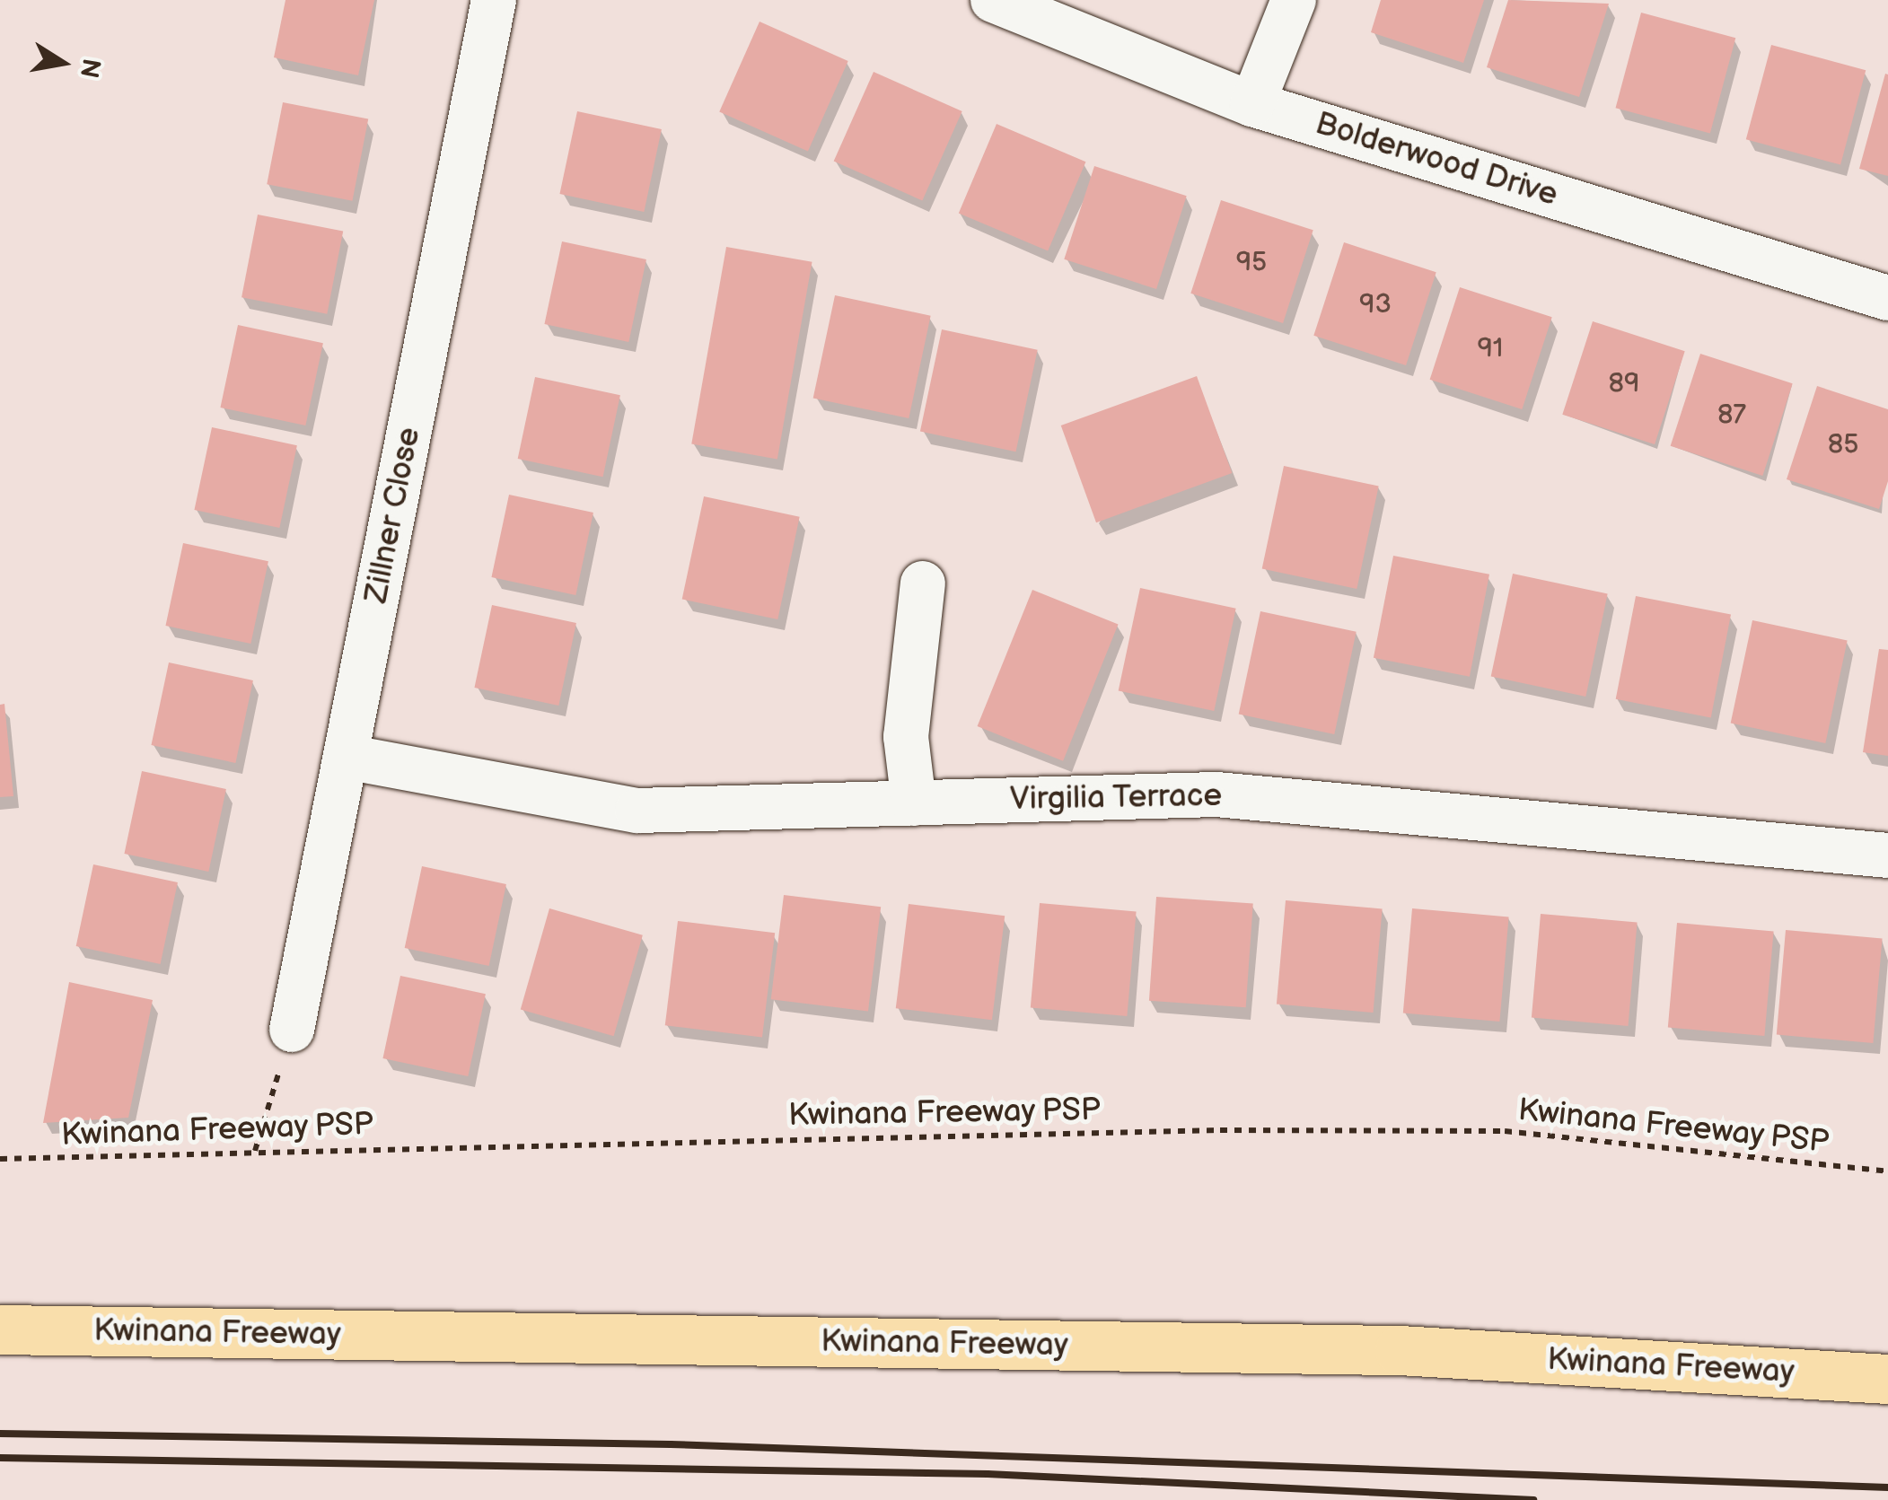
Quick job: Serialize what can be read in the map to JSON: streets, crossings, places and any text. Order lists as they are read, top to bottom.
{
  "streets": {
    "highway": ["Kwinana Freeway"],
    "street": ["Bolderwood Drive", "Zillner Close", "Virgilia Terrace"],
    "path": ["Kwinana Freeway PSP"]
  },
  "crossings": [
    ["Zillner Close", "Virgilia Terrace"]
  ],
  "house_numbers": [
    "95",
    "93",
    "91",
    "89",
    "87",
    "85"
  ],
  "north": "right"
}
